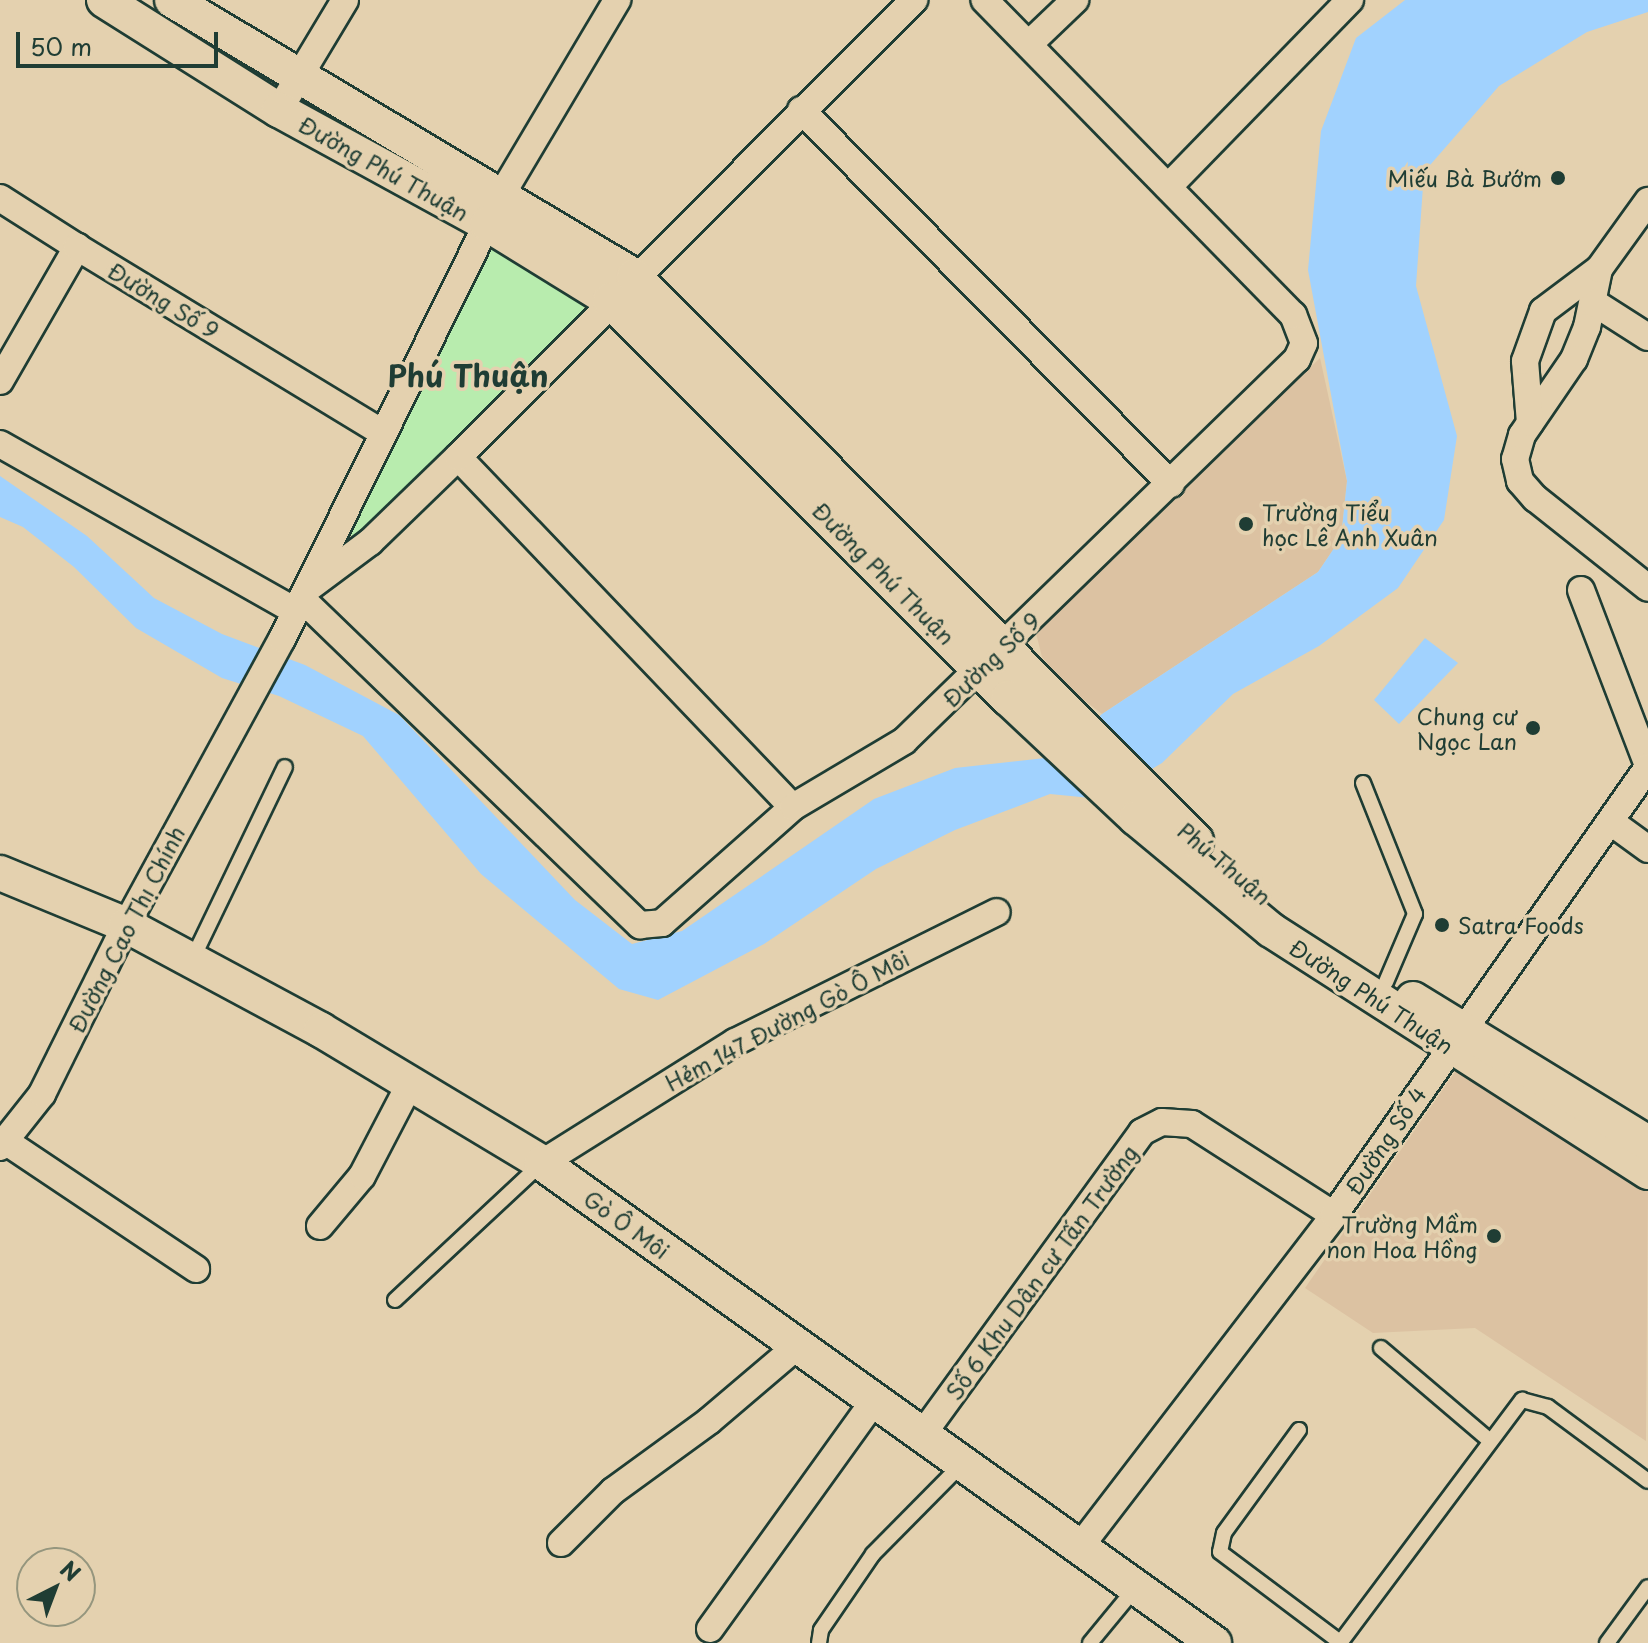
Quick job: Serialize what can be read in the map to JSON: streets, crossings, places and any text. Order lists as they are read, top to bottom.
{
  "streets": {
    "street": [
      "Đường Phú Thuận",
      "Đường Số 9",
      "Phú Thuận",
      "Đường Cao Thị Chính",
      "Hẻm 147 Đường Gò Ô Môi",
      "Đường Số 4",
      "Gò Ô Môi",
      "Số 6 Khu Dân cư Tấn Trường"
    ]
  },
  "crossings": [
    ["Đường Phú Thuận", "Đường Số 9"],
    ["Đường Phú Thuận", "Phú Thuận"],
    ["Đường Phú Thuận", "Đường Số 4"],
    ["Đường Số 9", "Đường Cao Thị Chính"],
    ["Phú Thuận", "Đường Số 4"],
    ["Đường Cao Thị Chính", "Gò Ô Môi"],
    ["Hẻm 147 Đường Gò Ô Môi", "Gò Ô Môi"],
    ["Đường Số 4", "Gò Ô Môi"],
    ["Đường Số 4", "Số 6 Khu Dân cư Tấn Trường"],
    ["Gò Ô Môi", "Số 6 Khu Dân cư Tấn Trường"]
  ],
  "districts": ["Phú Thuận"],
  "places": [
    "Miếu Bà Bướm",
    "Trường Tiểu học Lê Anh Xuân",
    "Chung cư Ngọc Lan",
    "Satra Foods",
    "Trường Mầm non Hoa Hồng"
  ],
  "scale_bar": "50 m",
  "north": "top right"
}
